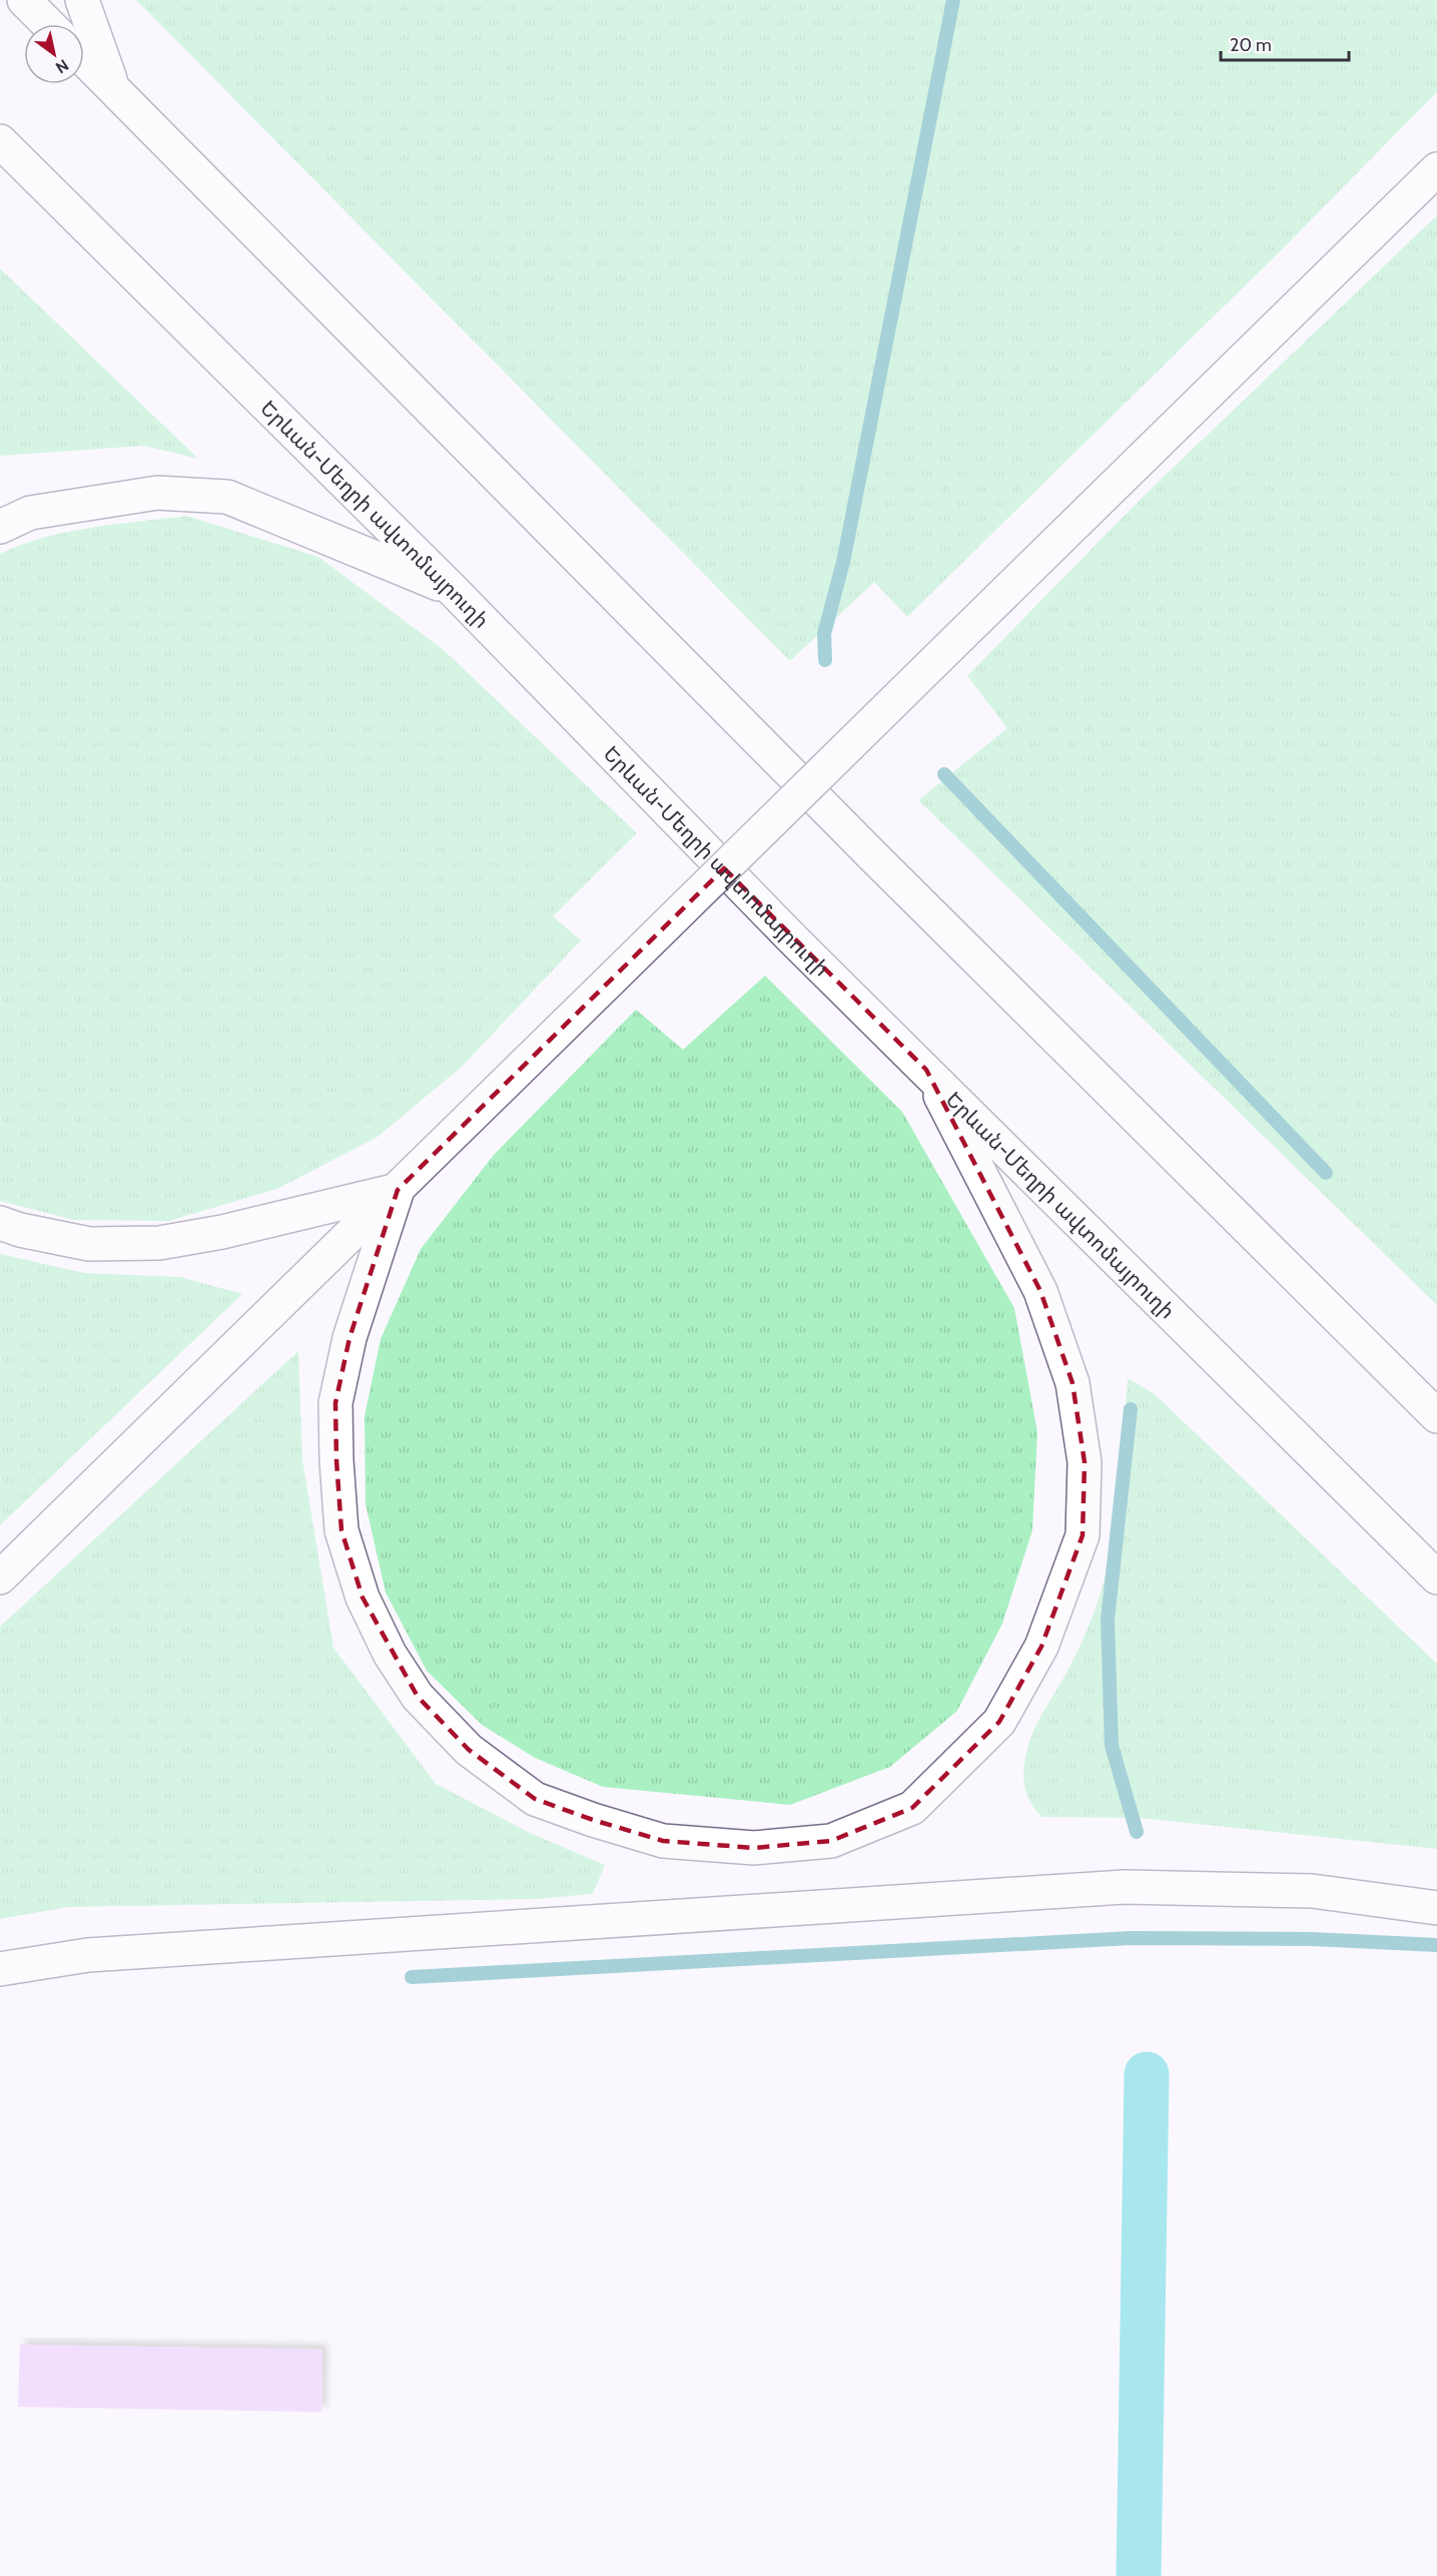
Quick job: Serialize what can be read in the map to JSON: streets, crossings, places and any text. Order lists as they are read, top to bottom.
{
  "streets": {
    "main road": ["Երևան-Մեղրի ավտոմայրուղի"]
  },
  "scale_bar": "20 m",
  "north": "bottom right"
}
